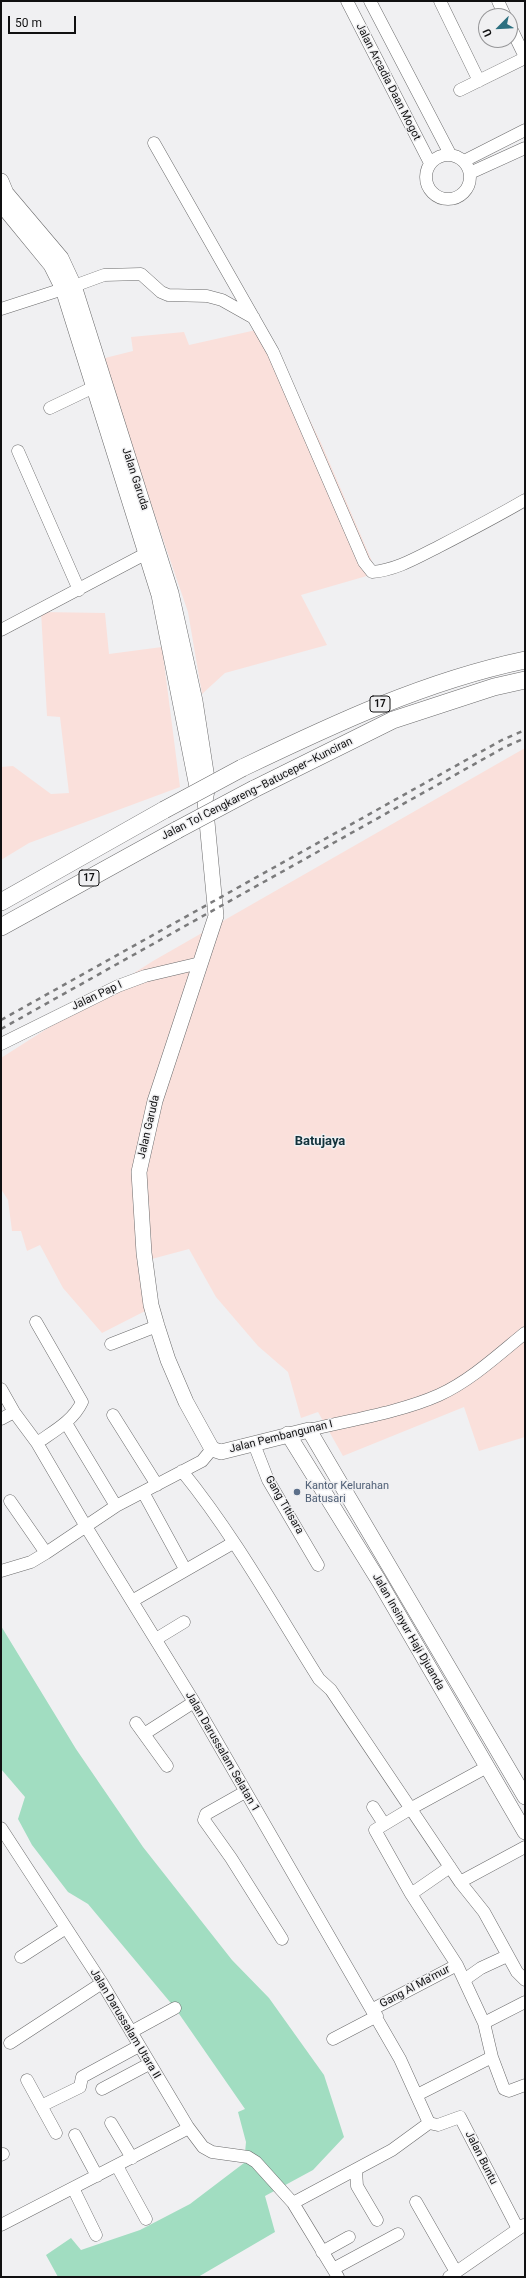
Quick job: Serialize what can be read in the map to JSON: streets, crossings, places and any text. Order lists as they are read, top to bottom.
{
  "streets": {
    "highway": ["17", "Jalan Tol Cengkareng–Batuceper–Kunciran"],
    "main road": ["Jalan Garuda", "Jalan Pembangunan I", "Jalan Insinyur Haji Djuanda"],
    "street": [
      "Jalan Arcadia Daan Mogot",
      "Jalan Pap I",
      "Gang Titisara",
      "Jalan Darussalam Selatan 1",
      "Gang Al Ma'mur",
      "Jalan Darussalam Utara II",
      "Jalan Buntu"
    ]
  },
  "crossings": [
    ["Jalan Garuda", "Jalan Pap I"],
    ["Jalan Garuda", "Jalan Pembangunan I"],
    ["Jalan Pembangunan I", "Gang Titisara"],
    ["Jalan Pembangunan I", "Jalan Insinyur Haji Djuanda"],
    ["Jalan Darussalam Selatan 1", "Gang Al Ma'mur"],
    ["Jalan Darussalam Selatan 1", "Jalan Buntu"]
  ],
  "districts": ["Batujaya"],
  "places": ["Kantor Kelurahan Batusari"],
  "scale_bar": "50 m",
  "north": "bottom left"
}
